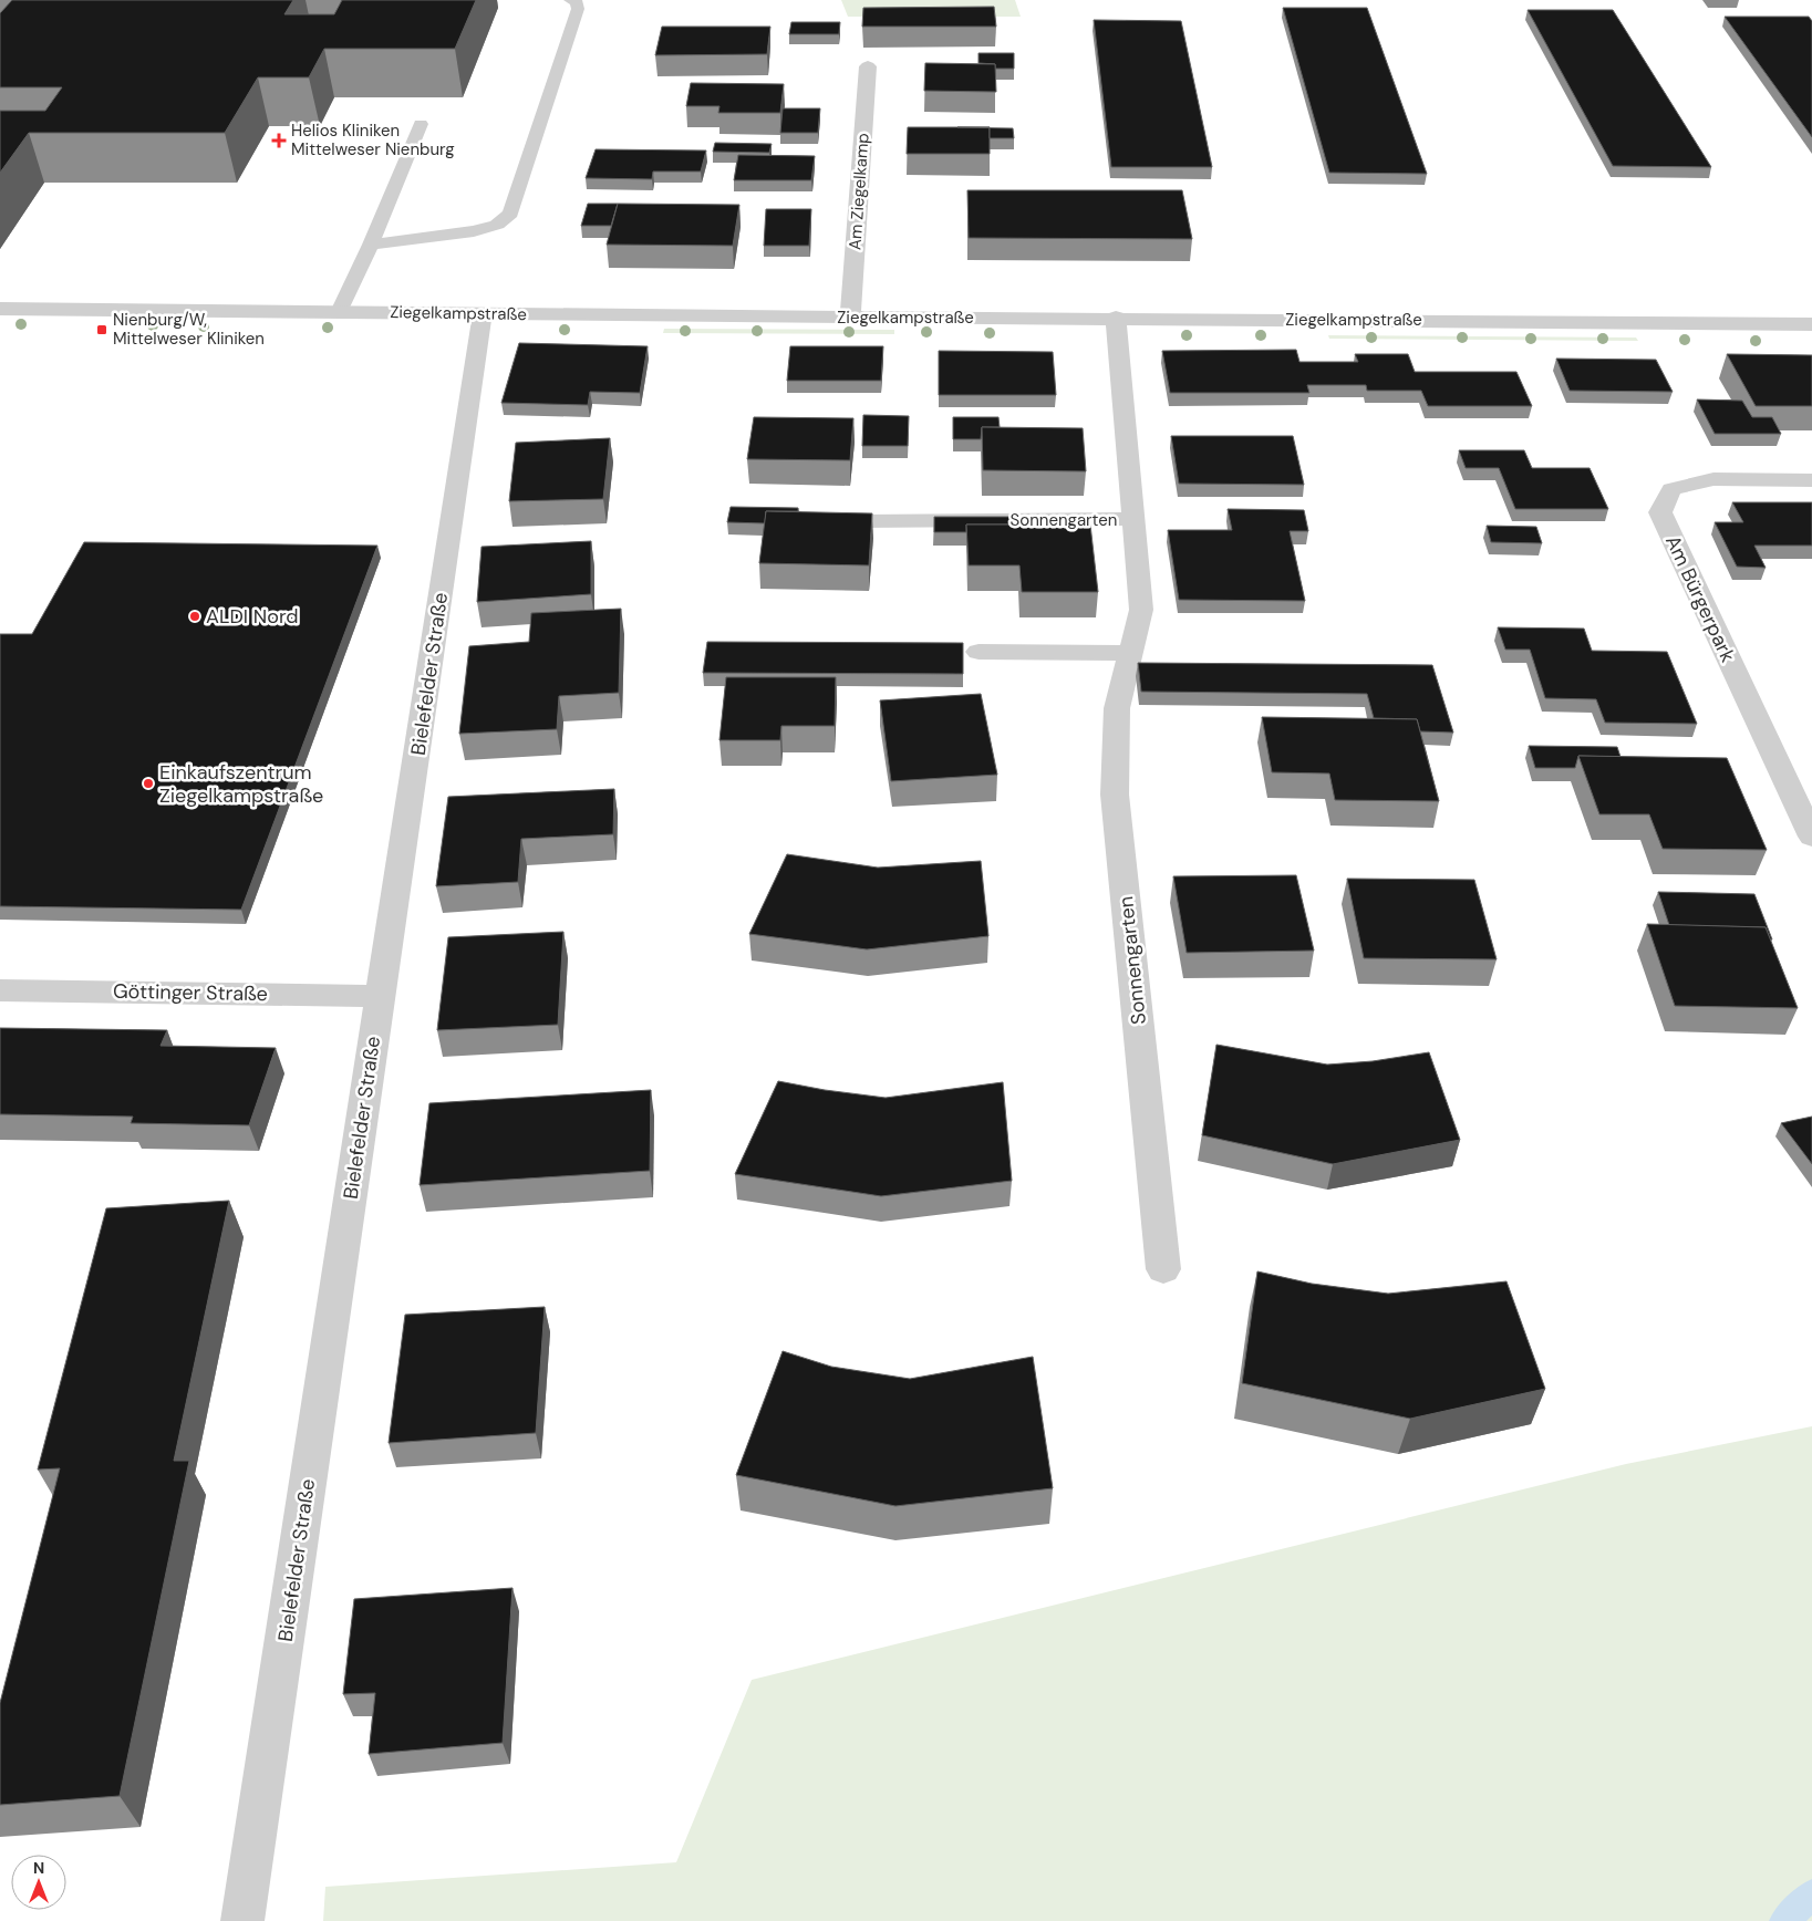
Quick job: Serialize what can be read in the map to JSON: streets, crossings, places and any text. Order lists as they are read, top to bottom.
{
  "streets": {
    "street": [
      "Am Ziegelkamp",
      "Ziegelkampstraße",
      "Sonnengarten",
      "Am Bürgerpark",
      "Bielefelder Straße",
      "Göttinger Straße"
    ]
  },
  "crossings": [
    ["Am Ziegelkamp", "Ziegelkampstraße"],
    ["Ziegelkampstraße", "Sonnengarten"],
    ["Ziegelkampstraße", "Bielefelder Straße"],
    ["Bielefelder Straße", "Göttinger Straße"]
  ],
  "places": {
    "health": ["Helios Kliniken Mittelweser Nienburg"],
    "transit": ["Nienburg/W, Mittelweser Kliniken"],
    "other": ["ALDI Nord", "Einkaufszentrum Ziegelkampstraße"]
  },
  "north": "top"
}
